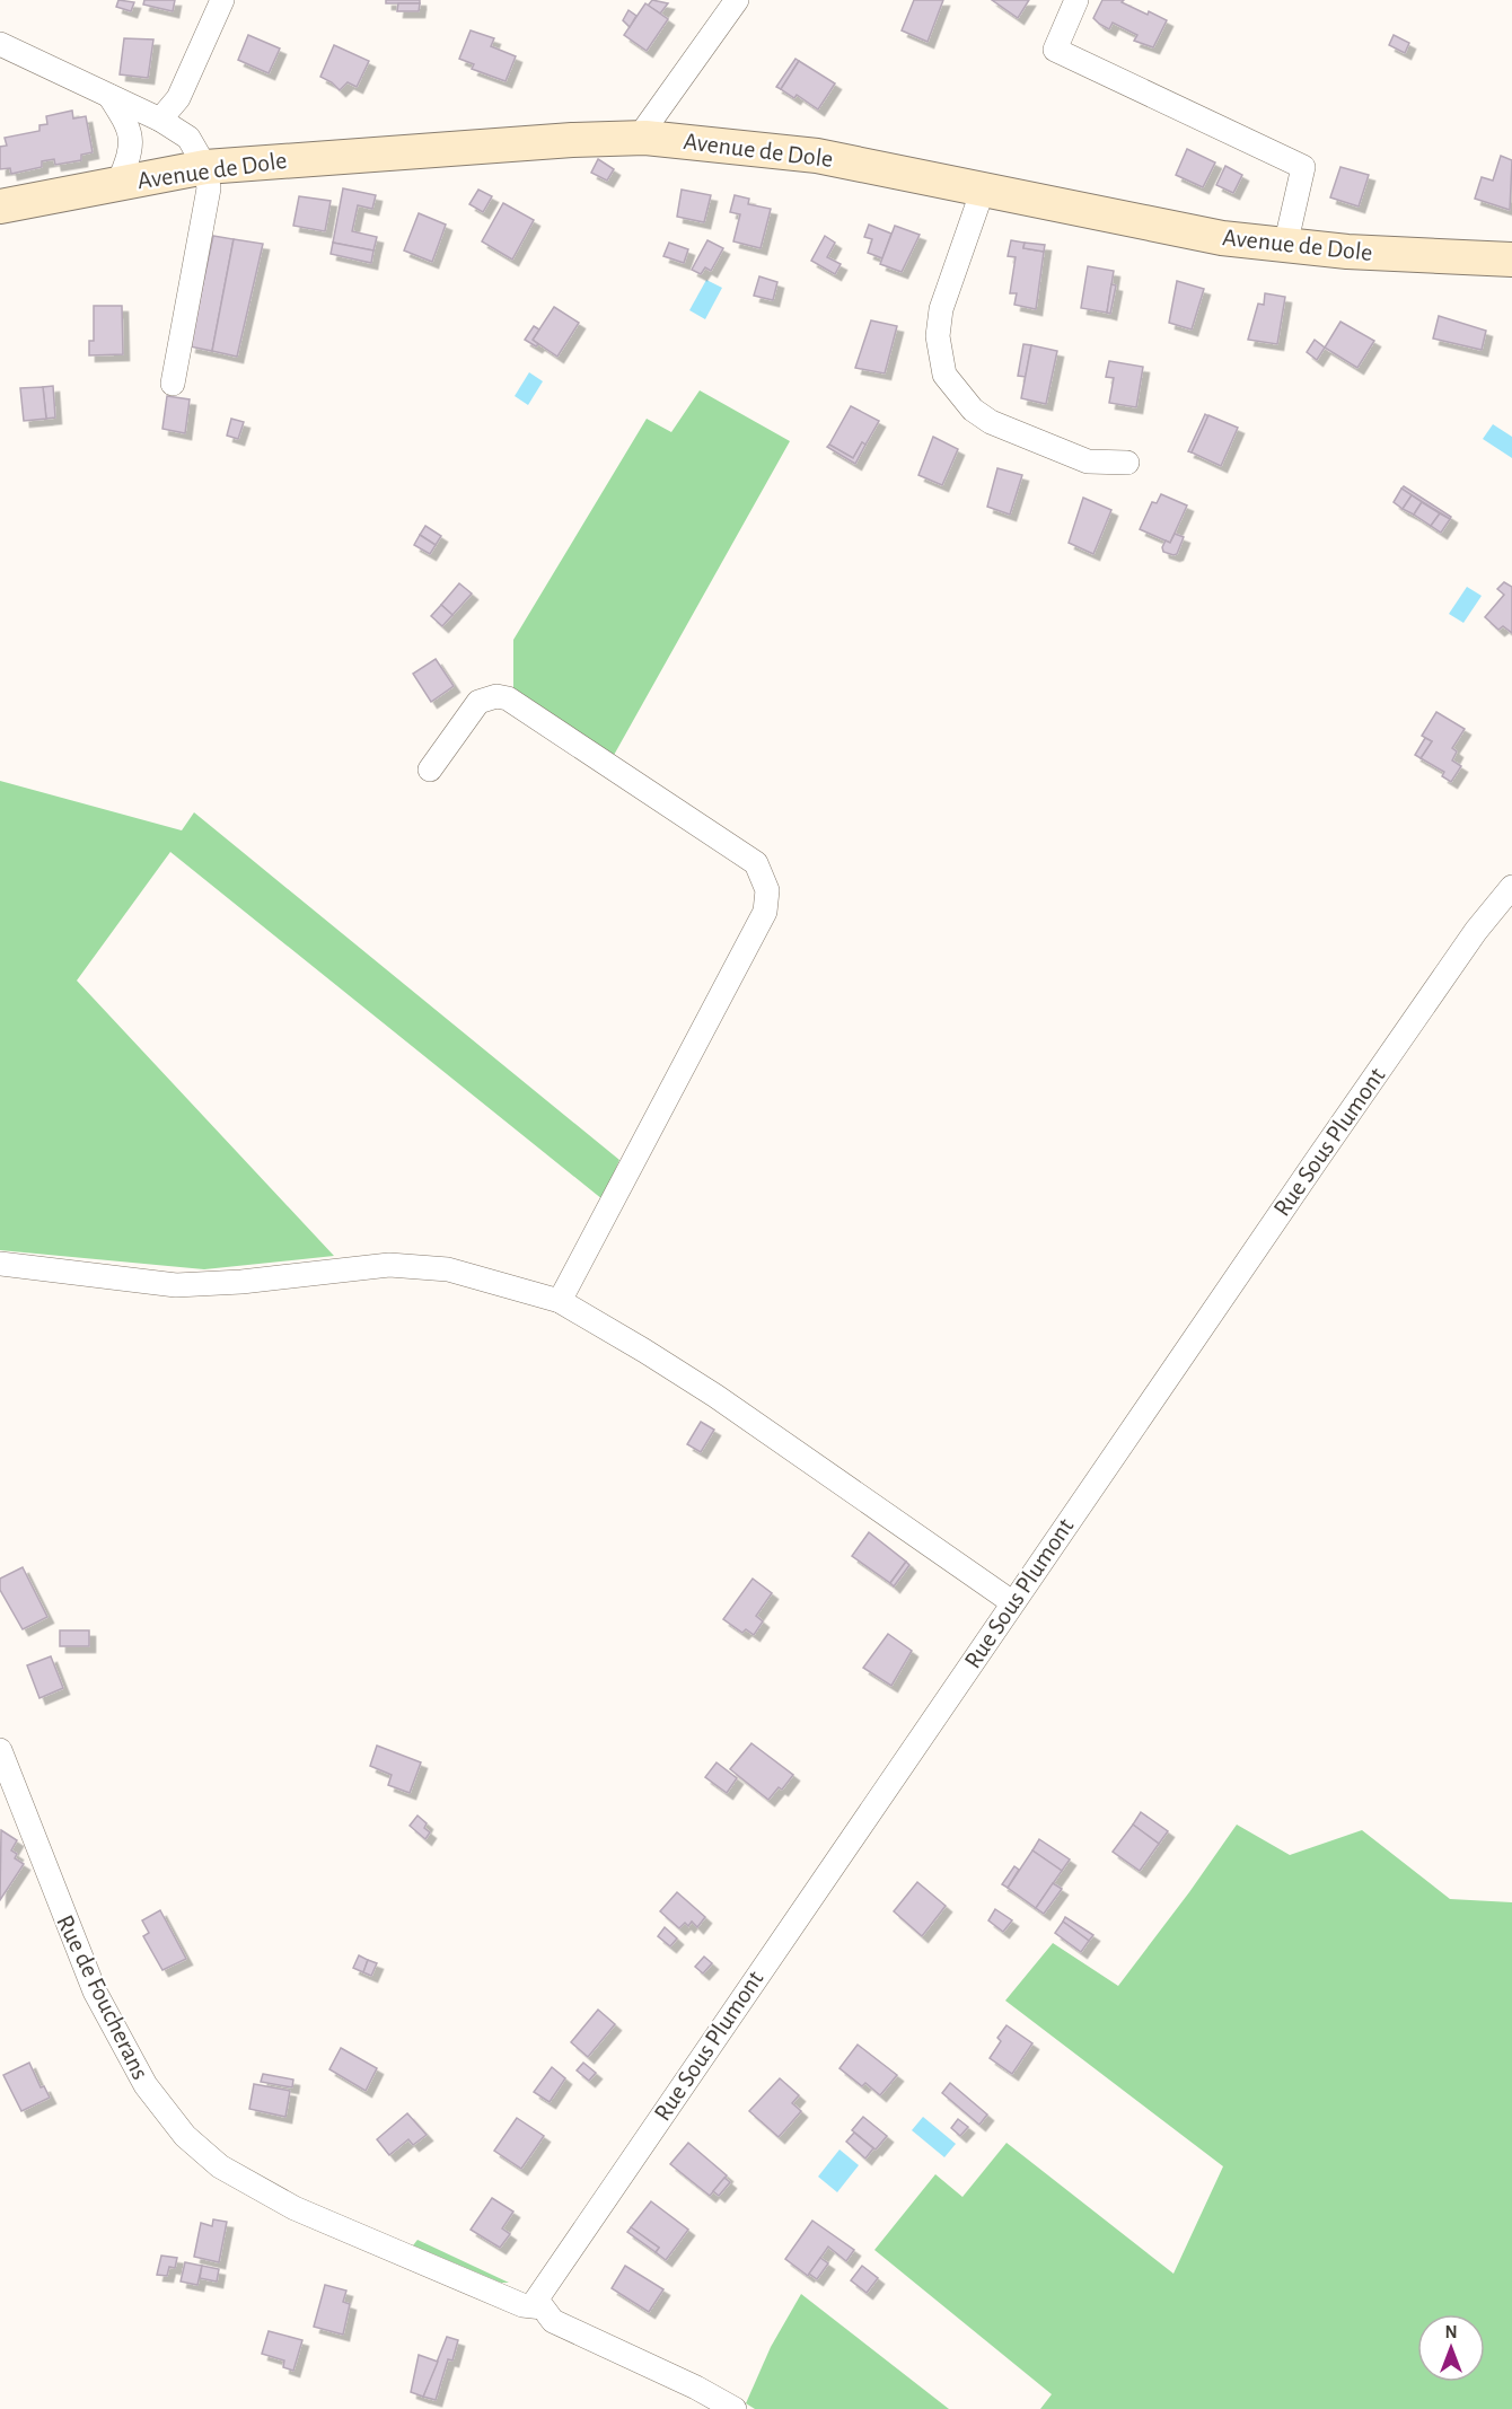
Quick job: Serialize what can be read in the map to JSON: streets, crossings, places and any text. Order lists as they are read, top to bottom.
{
  "streets": {
    "main road": ["Avenue de Dole"],
    "street": ["Rue Sous Plumont", "Rue de Foucherans"]
  },
  "crossings": [
    ["Rue Sous Plumont", "Rue de Foucherans"]
  ],
  "north": "top"
}
